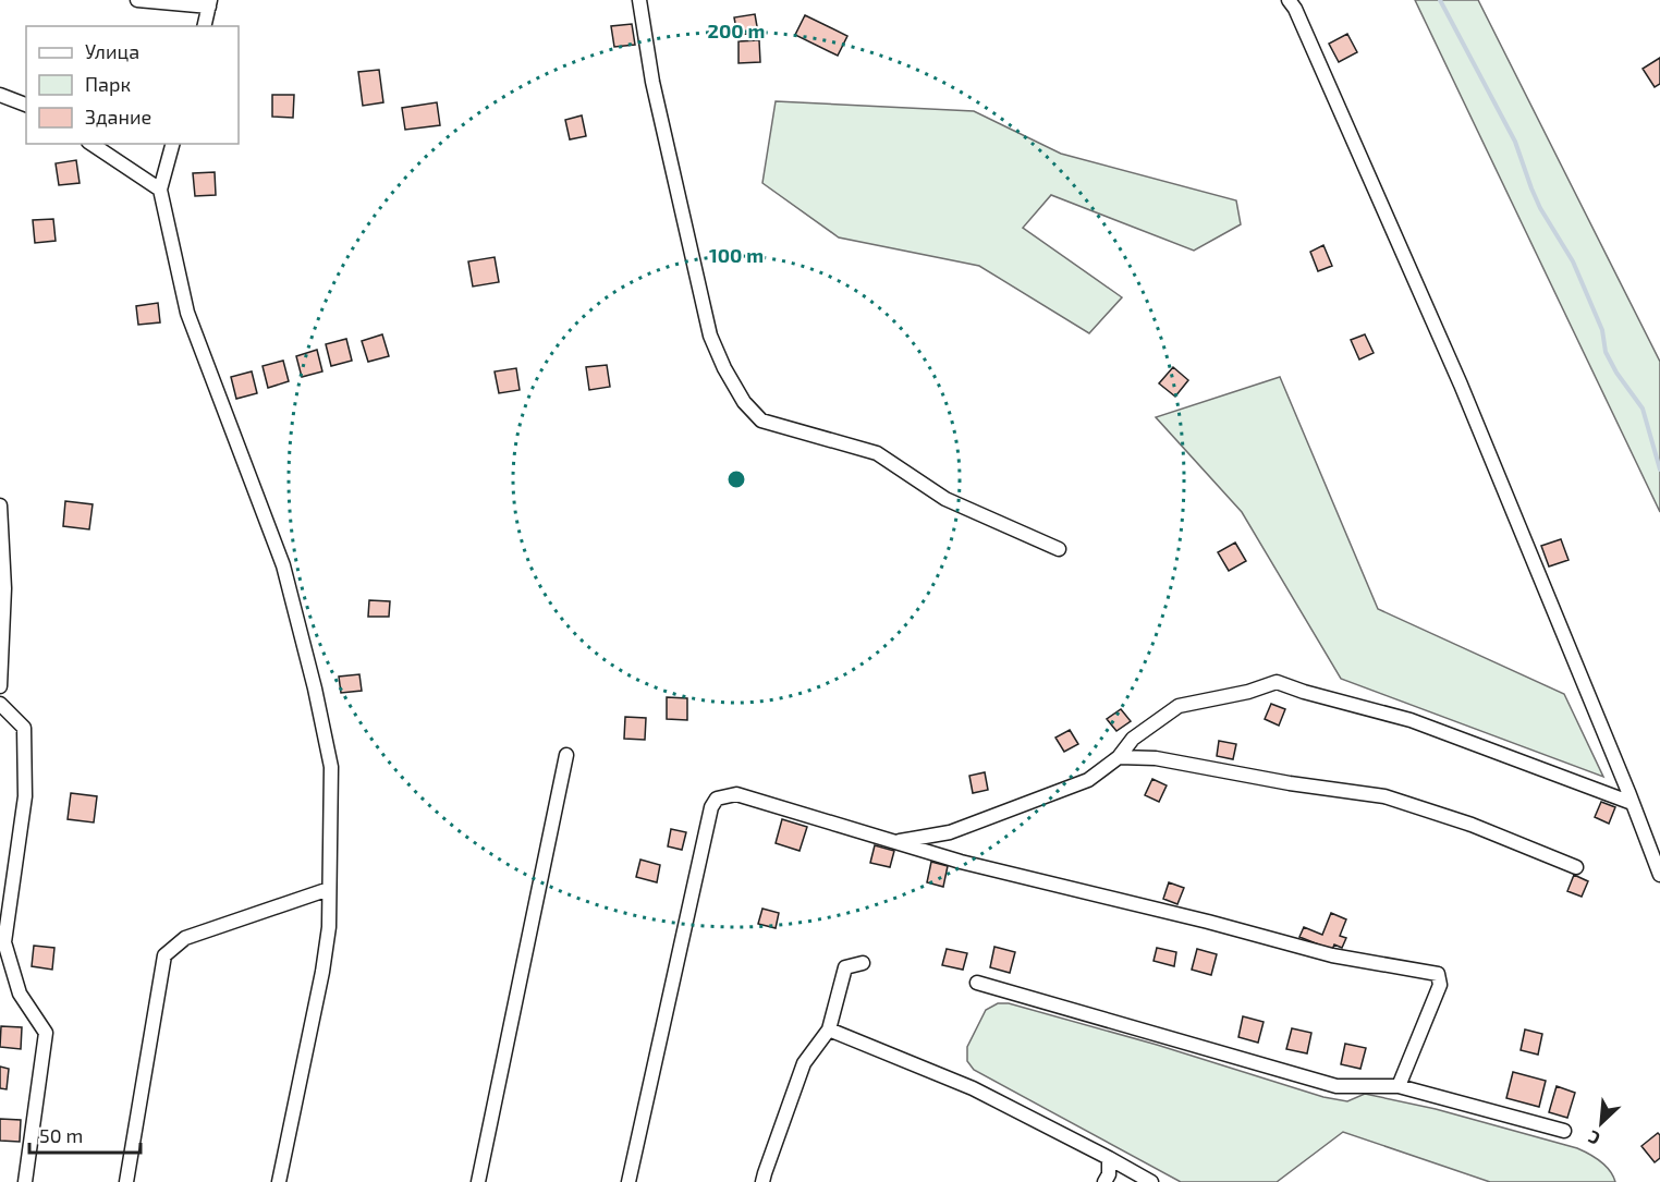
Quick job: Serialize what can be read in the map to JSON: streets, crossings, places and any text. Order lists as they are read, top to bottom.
{
  "legend": ["Улица", "Парк", "Здание"],
  "scale_bar": "50 m",
  "north": "bottom left",
  "rings": ["200 m", "100 m"]
}
